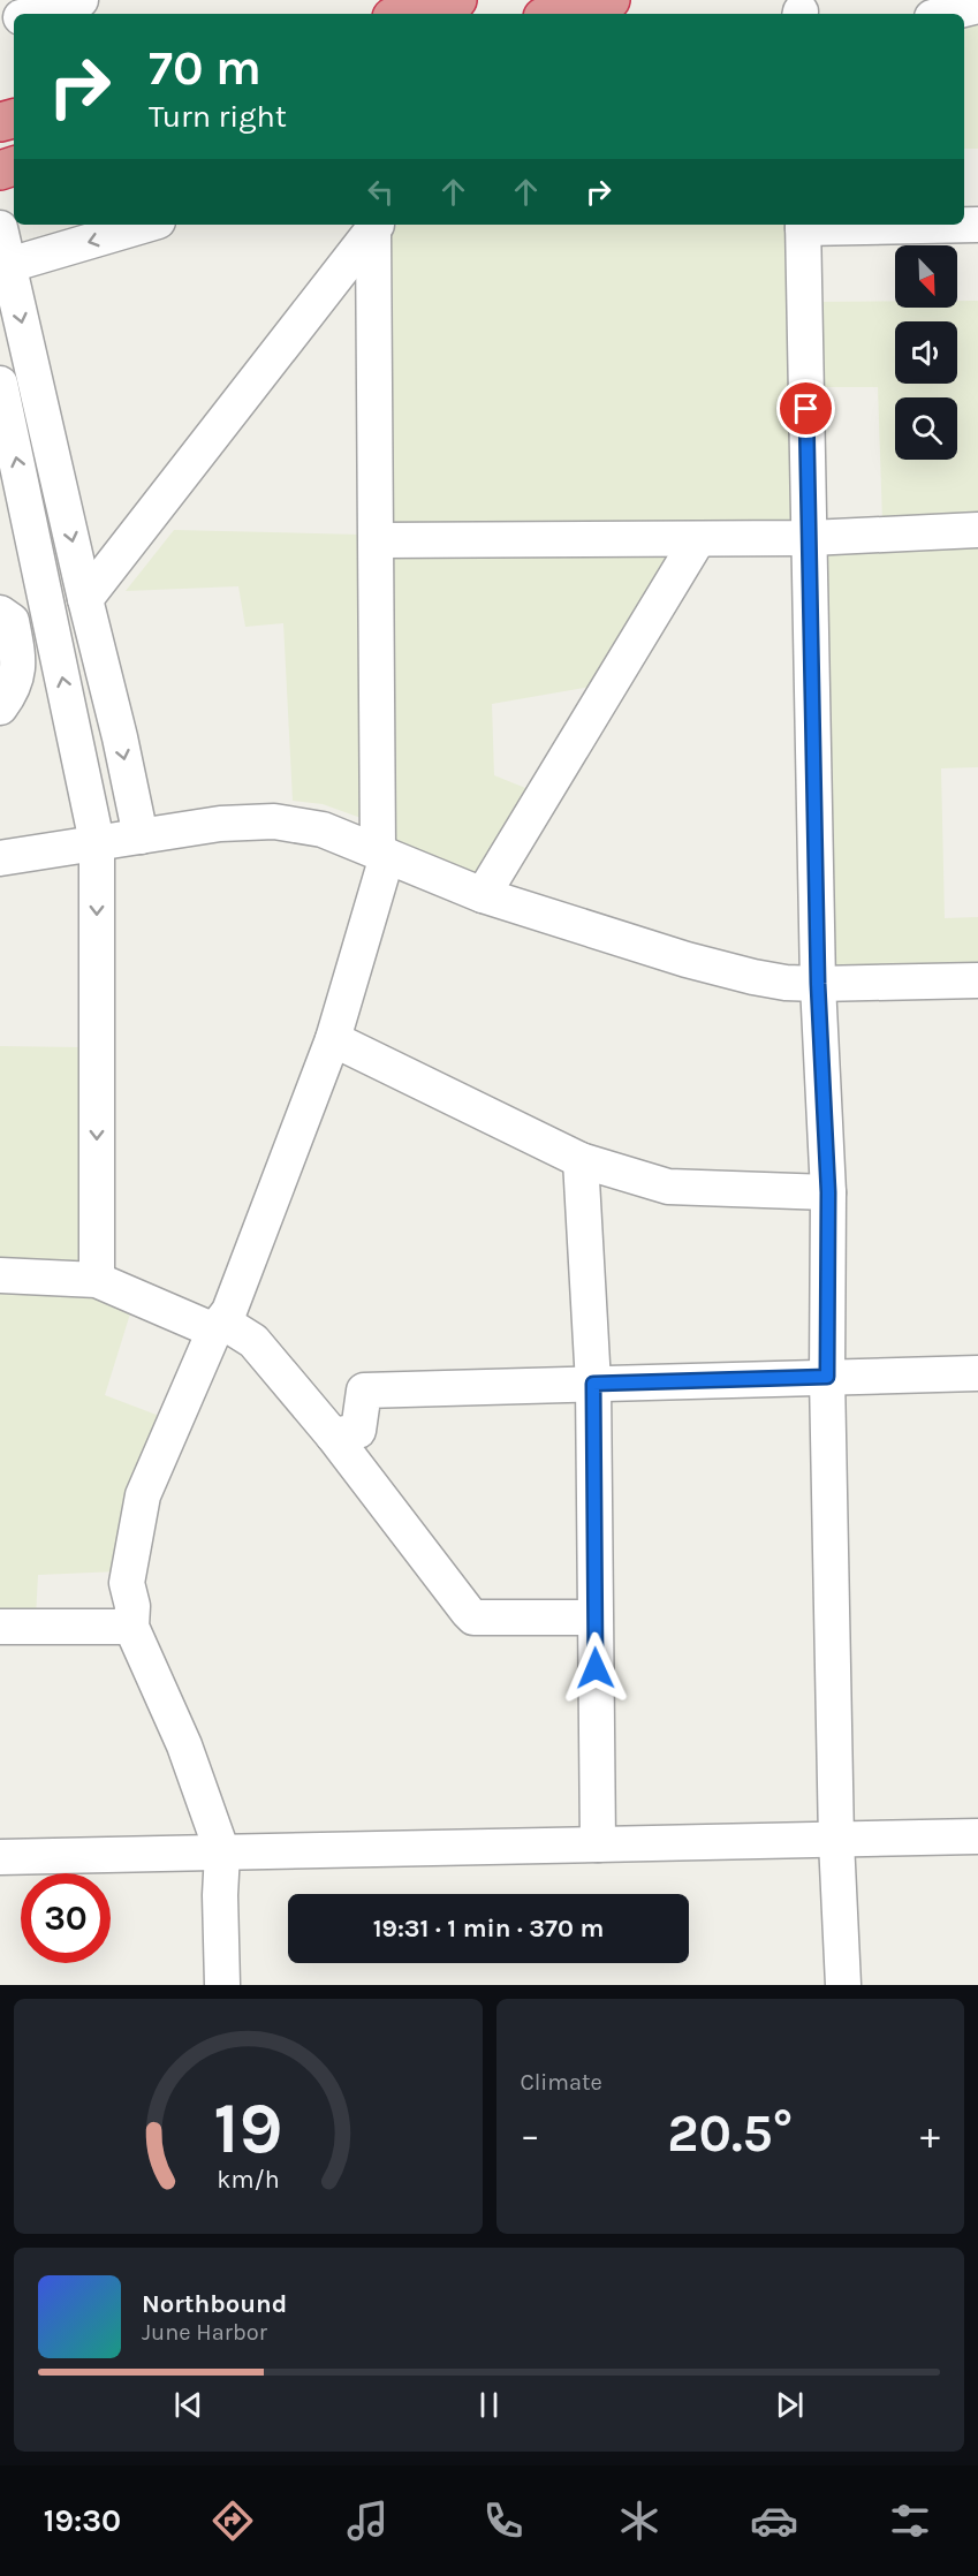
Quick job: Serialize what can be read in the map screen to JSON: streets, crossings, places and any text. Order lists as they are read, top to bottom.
{
  "north": "bottom right",
  "page": {
    "turn": ["70 m", "Turn right"],
    "limit": "30",
    "trip": "19:31 · 1 min · 370 m",
    "tile": "Climate",
    "heat": ["−", "20.5°", "+"],
    "song": ["Northbound", "June Harbor"],
    "tabs": "19:30",
    "gauge": ["19", "km/h"]
  }
}
